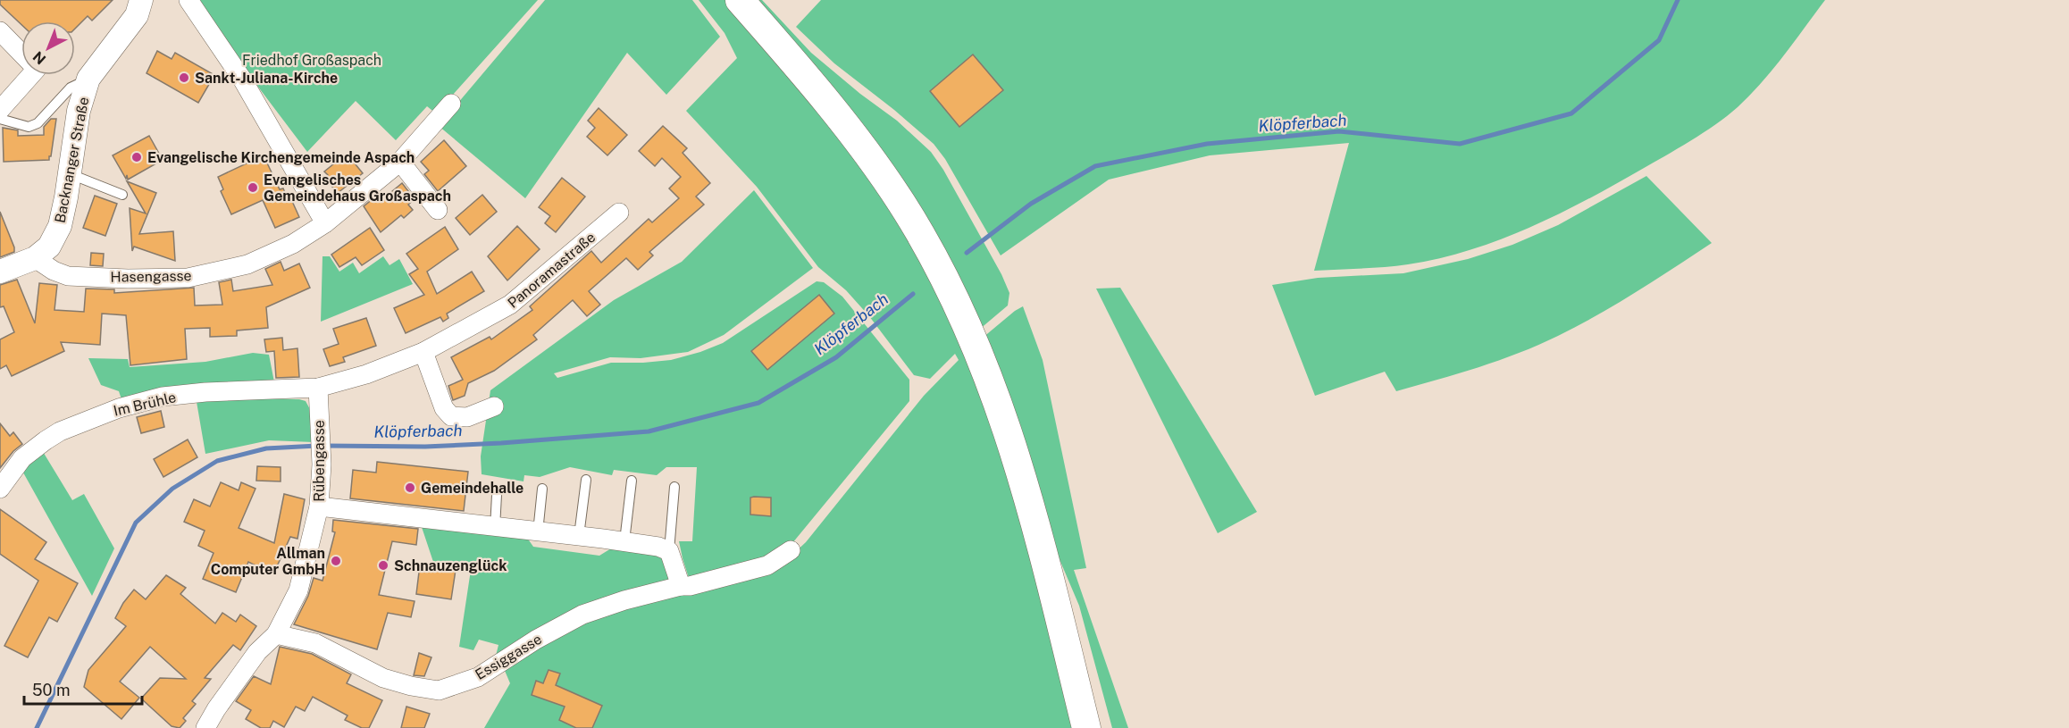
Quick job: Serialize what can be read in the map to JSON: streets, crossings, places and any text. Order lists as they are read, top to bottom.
{
  "streets": {
    "street": [
      "Backnanger Straße",
      "Panoramastraße",
      "Hasengasse",
      "Im Brühle",
      "Rübengasse",
      "Essiggasse"
    ]
  },
  "crossings": [
    ["Backnanger Straße", "Hasengasse"],
    ["Panoramastraße", "Im Brühle"],
    ["Panoramastraße", "Rübengasse"],
    ["Im Brühle", "Rübengasse"],
    ["Rübengasse", "Essiggasse"]
  ],
  "water": ["Klöpferbach"],
  "parks": ["Friedhof Großaspach"],
  "places": [
    "Sankt-Juliana-Kirche",
    "Evangelische Kirchengemeinde Aspach",
    "Evangelisches Gemeindehaus Großaspach",
    "Gemeindehalle",
    "Allman Computer GmbH",
    "Schnauzenglück"
  ],
  "scale_bar": "50 m",
  "north": "bottom left"
}
